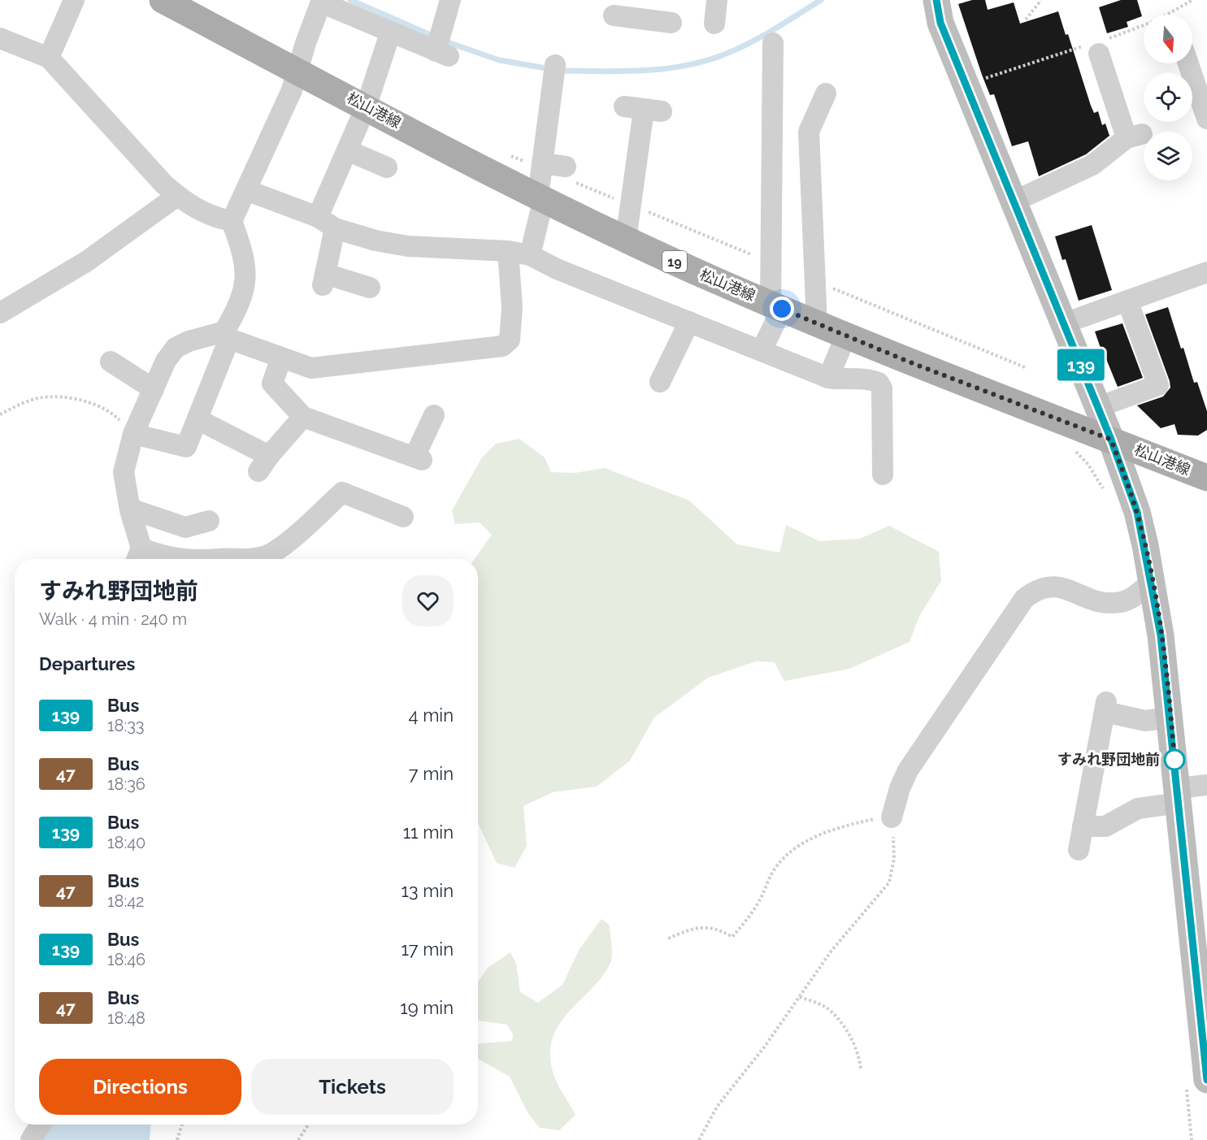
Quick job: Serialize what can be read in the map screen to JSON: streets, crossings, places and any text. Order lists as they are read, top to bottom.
{
  "streets": {
    "main road": ["松山港線", "19"]
  },
  "places": ["すみれ野団地前"],
  "lines": ["bus line 139"],
  "north": "bottom",
  "page": {
    "on_map": "139",
    "heading": [
      ["すみれ野団地前", "Walk · 4 min · 240 m"],
      "Departures"
    ],
    "list": [
      {
        "mark": "139",
        "name": "Bus",
        "note": "18:33",
        "value": "4 min"
      },
      {
        "mark": "47",
        "name": "Bus",
        "note": "18:36",
        "value": "7 min"
      },
      {
        "mark": "139",
        "name": "Bus",
        "note": "18:40",
        "value": "11 min"
      },
      {
        "mark": "47",
        "name": "Bus",
        "note": "18:42",
        "value": "13 min"
      },
      {
        "mark": "139",
        "name": "Bus",
        "note": "18:46",
        "value": "17 min"
      },
      {
        "mark": "47",
        "name": "Bus",
        "note": "18:48",
        "value": "19 min"
      }
    ],
    "buttons": ["Directions", "Tickets"]
  }
}
